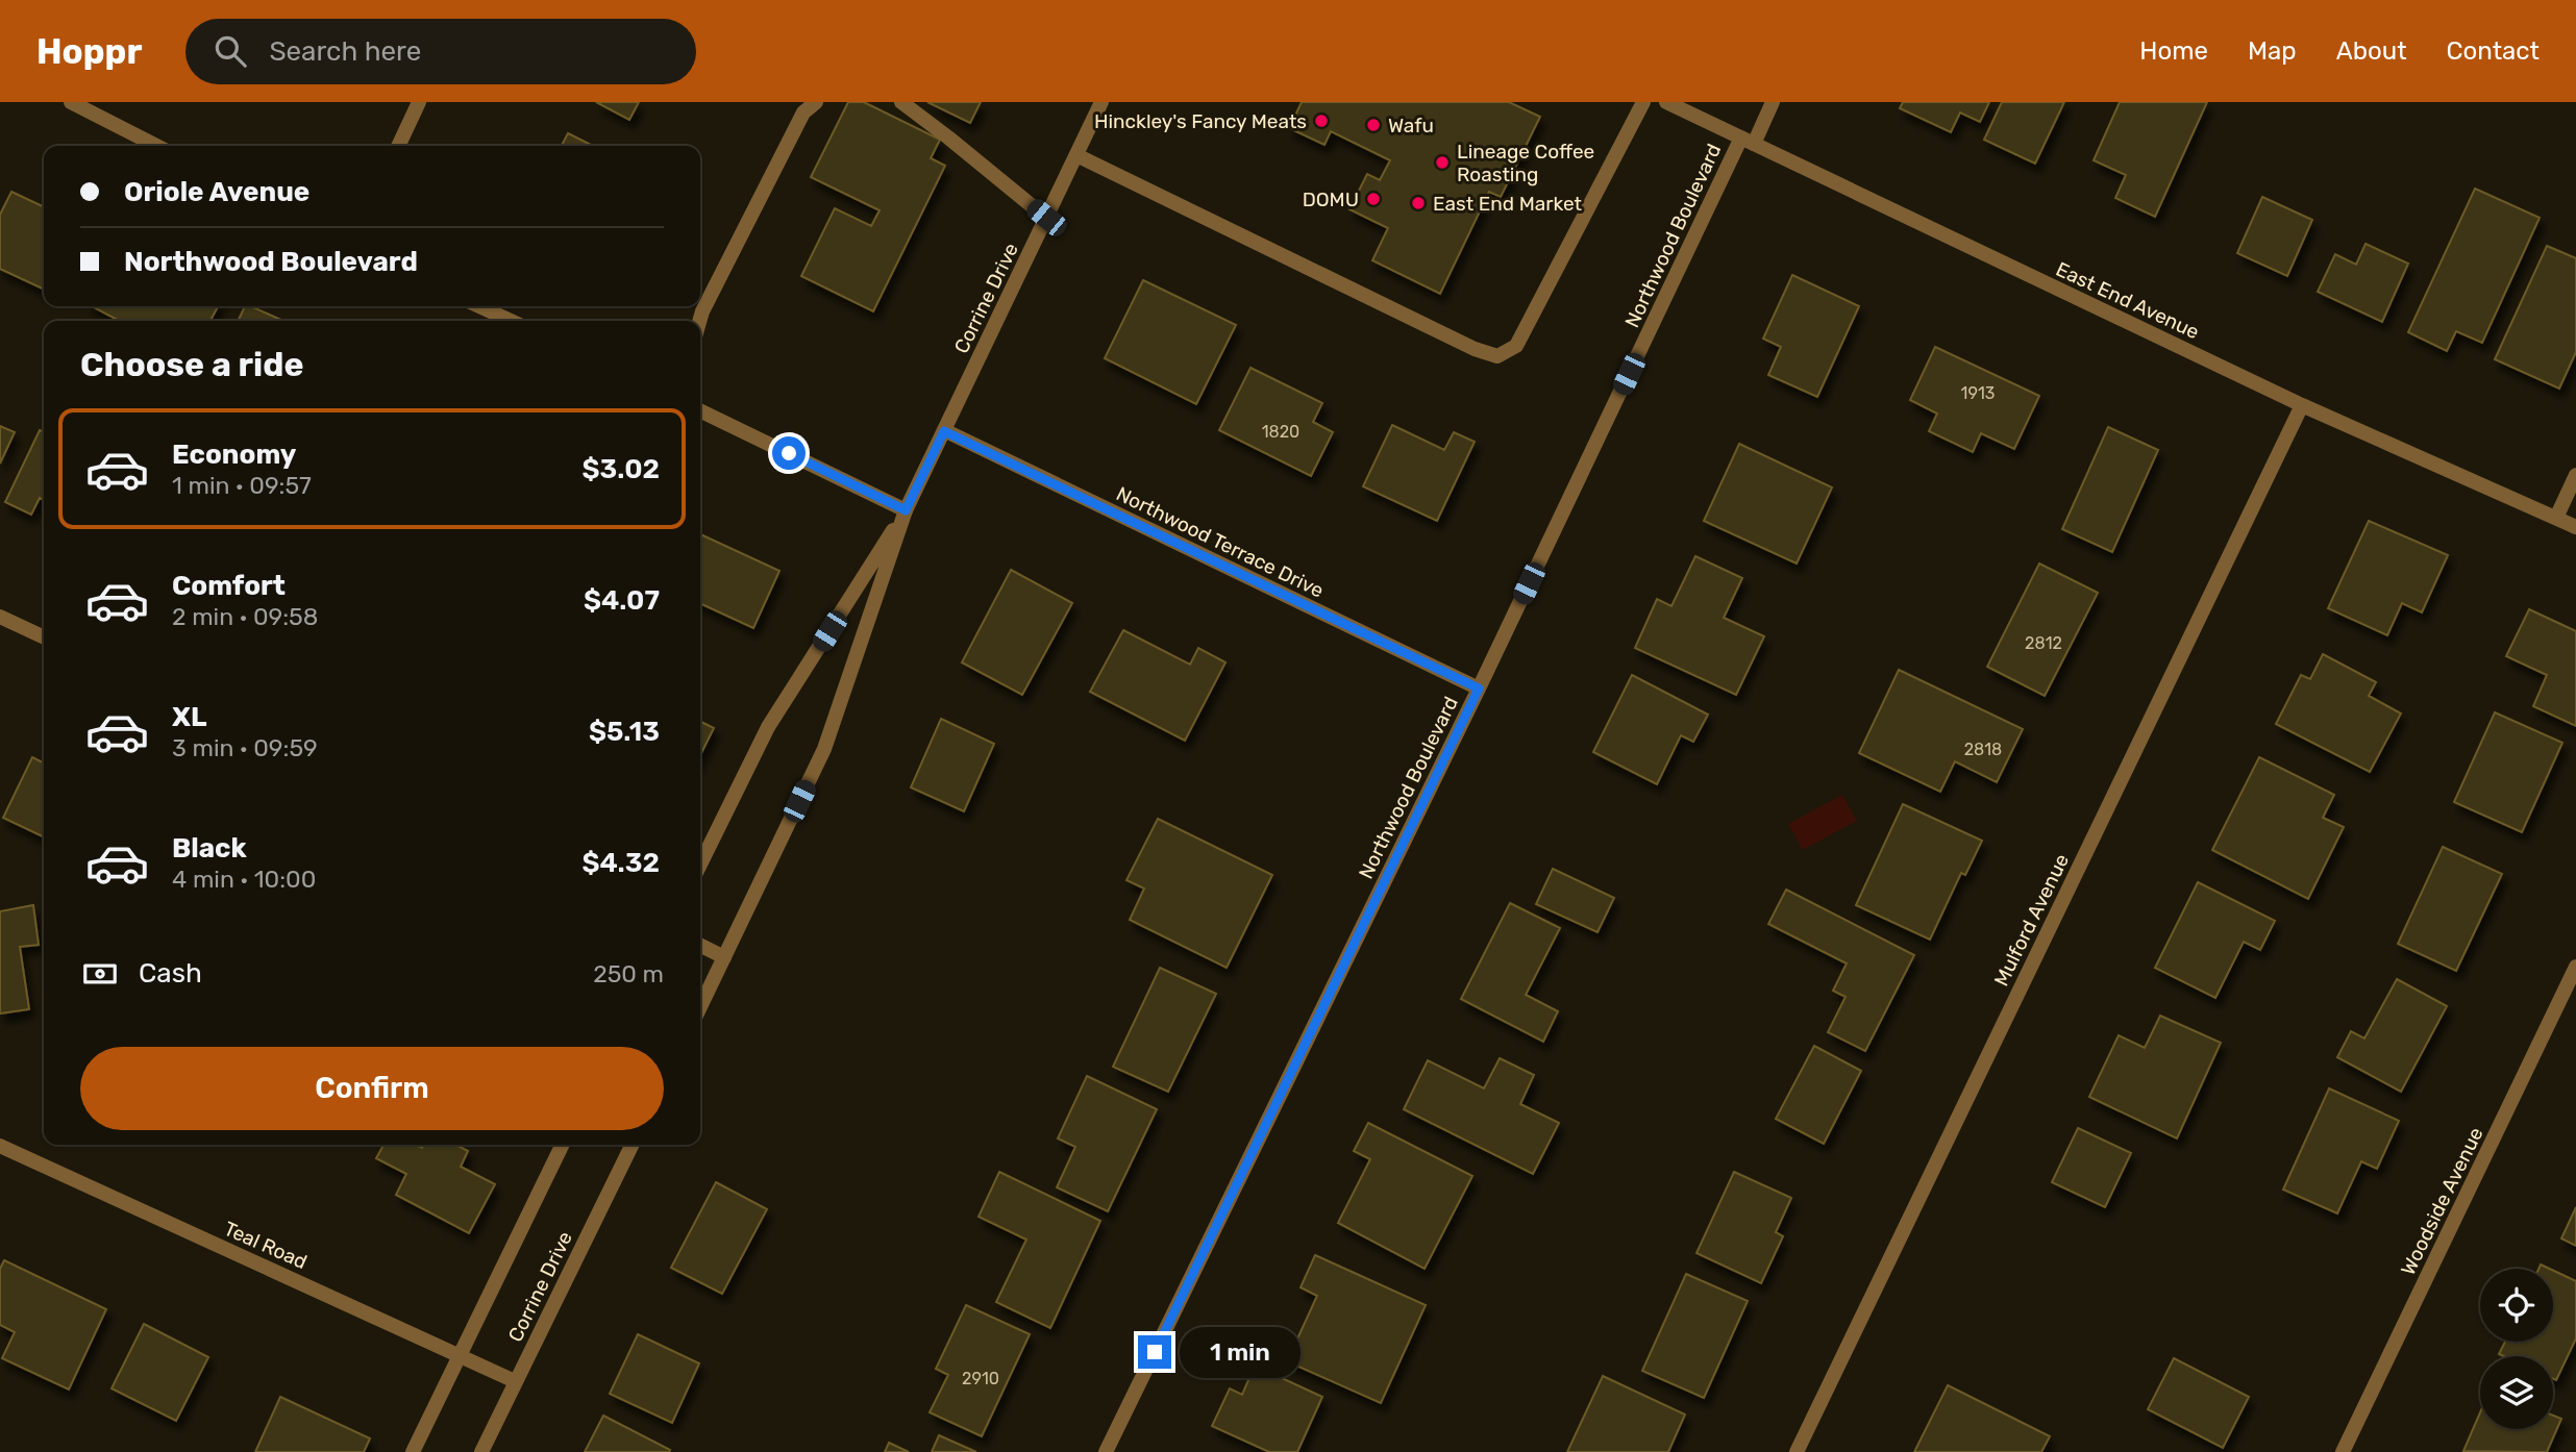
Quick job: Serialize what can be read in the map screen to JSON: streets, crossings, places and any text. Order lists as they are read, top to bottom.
{
  "streets": {
    "street": [
      "Northwood Boulevard",
      "Corrine Drive",
      "East End Avenue",
      "Northwood Terrace Drive",
      "Mulford Avenue",
      "Woodside Avenue",
      "Teal Road"
    ]
  },
  "crossings": [
    ["Northwood Boulevard", "East End Avenue"],
    ["Northwood Boulevard", "Northwood Terrace Drive"],
    ["Corrine Drive", "Northwood Terrace Drive"],
    ["Corrine Drive", "Teal Road"],
    ["East End Avenue", "Mulford Avenue"]
  ],
  "places": [
    "Hinckley's Fancy Meats",
    "Wafu",
    "Lineage Coffee Roasting",
    "DOMU",
    "East End Market"
  ],
  "house_numbers": [
    "1913",
    "1820",
    "2812",
    "2818",
    "2910"
  ],
  "page": {
    "header": "Hoppr",
    "search": "Search here",
    "nav": [
      "Home",
      "Map",
      "About",
      "Contact"
    ],
    "banner": ["Oriole Avenue", "Northwood Boulevard"],
    "heading": "Choose a ride",
    "list": [
      {
        "name": "Economy",
        "note": "1 min · 09:57",
        "value": "$3.02"
      },
      {
        "name": "Comfort",
        "note": "2 min · 09:58",
        "value": "$4.07"
      },
      {
        "name": "XL",
        "note": "3 min · 09:59",
        "value": "$5.13"
      },
      {
        "name": "Black",
        "note": "4 min · 10:00",
        "value": "$4.32"
      }
    ],
    "pay": ["Cash", "250 m"],
    "buttons": "Confirm",
    "bubble": "1 min"
  }
}
